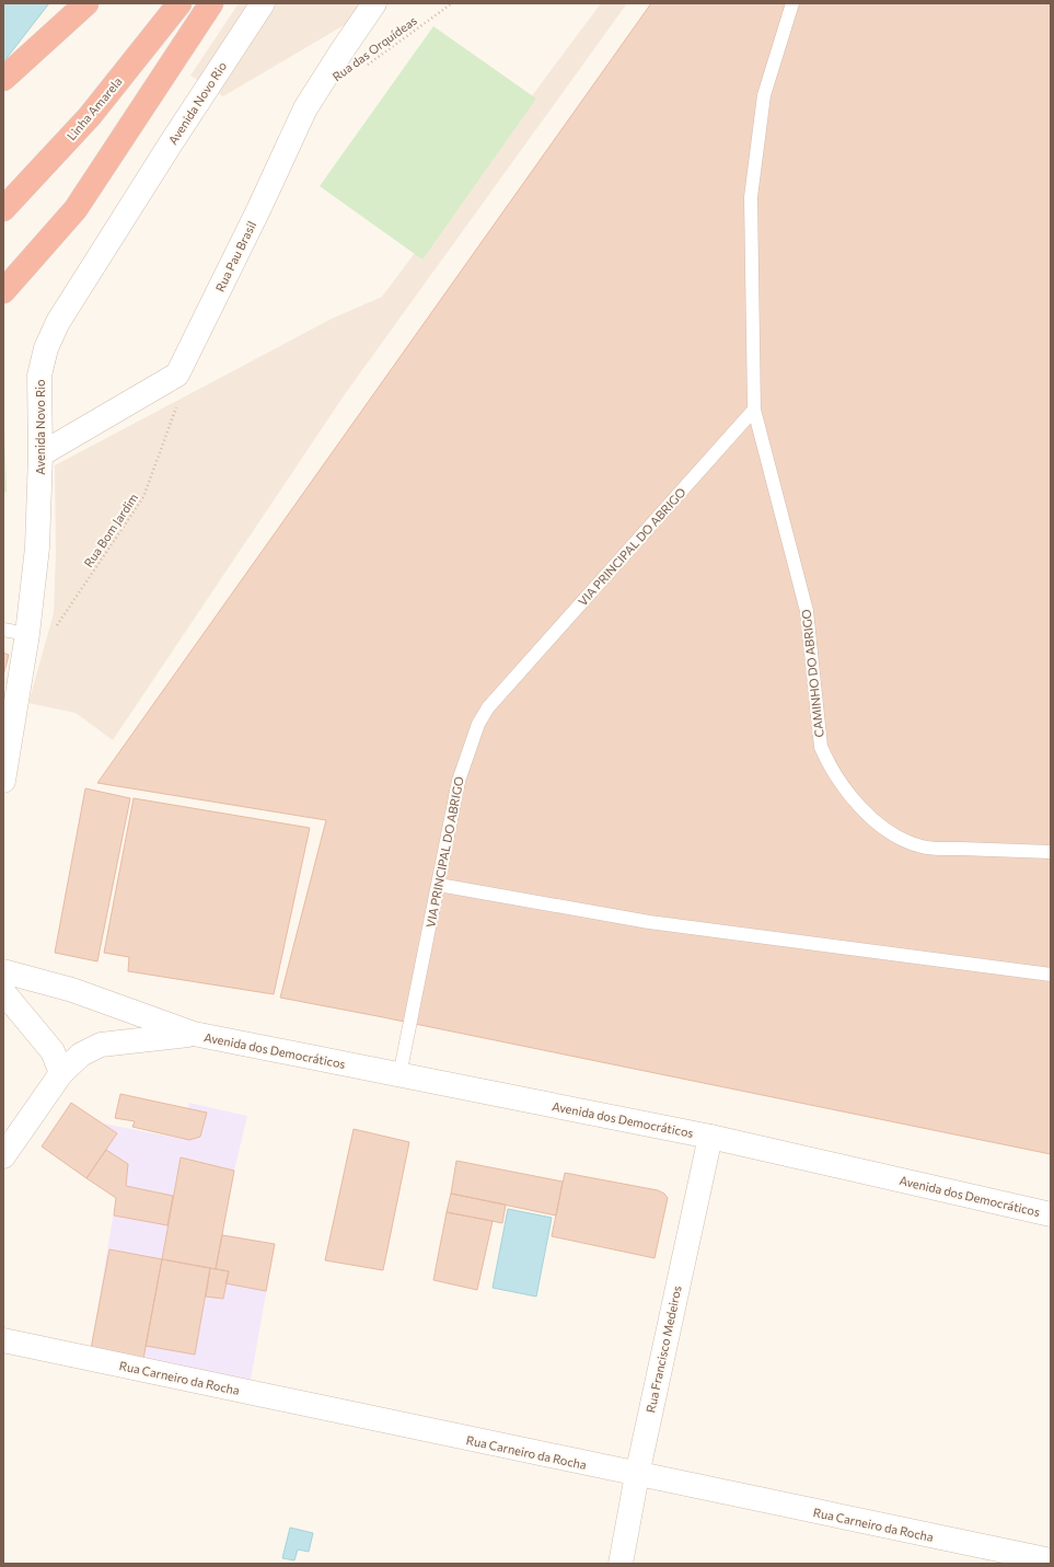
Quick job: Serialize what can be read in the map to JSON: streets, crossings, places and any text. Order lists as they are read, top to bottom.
{
  "streets": {
    "highway": ["Linha Amarela"],
    "street": [
      "Avenida Novo Rio",
      "Rua Pau Brasil",
      "Avenida dos Democráticos",
      "Rua Francisco Medeiros",
      "Rua Carneiro da Rocha"
    ],
    "lane": ["VIA PRINCIPAL DO ABRIGO", "CAMINHO DO ABRIGO"],
    "path": ["Rua das Orquídeas", "Rua Bom Jardim"]
  },
  "crossings": [
    ["Rua Pau Brasil", "Rua Bom Jardim"],
    ["VIA PRINCIPAL DO ABRIGO", "CAMINHO DO ABRIGO"],
    ["VIA PRINCIPAL DO ABRIGO", "Avenida dos Democráticos"],
    ["Avenida dos Democráticos", "Rua Francisco Medeiros"],
    ["Rua Francisco Medeiros", "Rua Carneiro da Rocha"]
  ]
}
